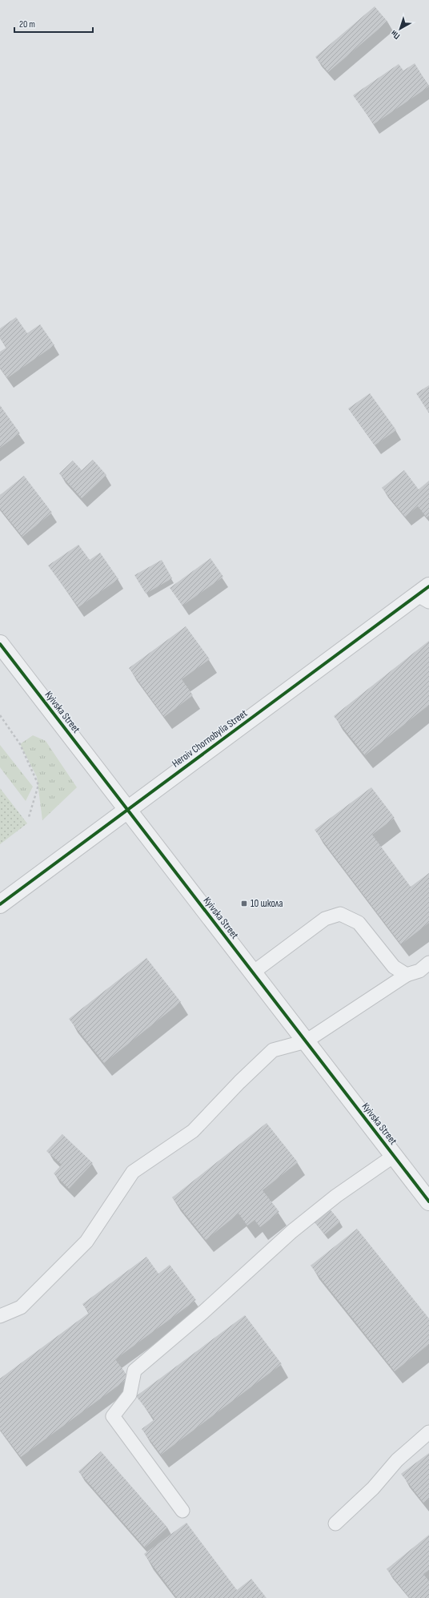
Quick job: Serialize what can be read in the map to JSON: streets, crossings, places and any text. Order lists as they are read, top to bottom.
{
  "streets": {
    "street": ["Kyivska Street", "Heroiv Chornobylia Street"]
  },
  "crossings": [
    ["Kyivska Street", "Heroiv Chornobylia Street"]
  ],
  "places": {
    "transit": ["10 школа"]
  },
  "scale_bar": "20 m",
  "north": "bottom left"
}
